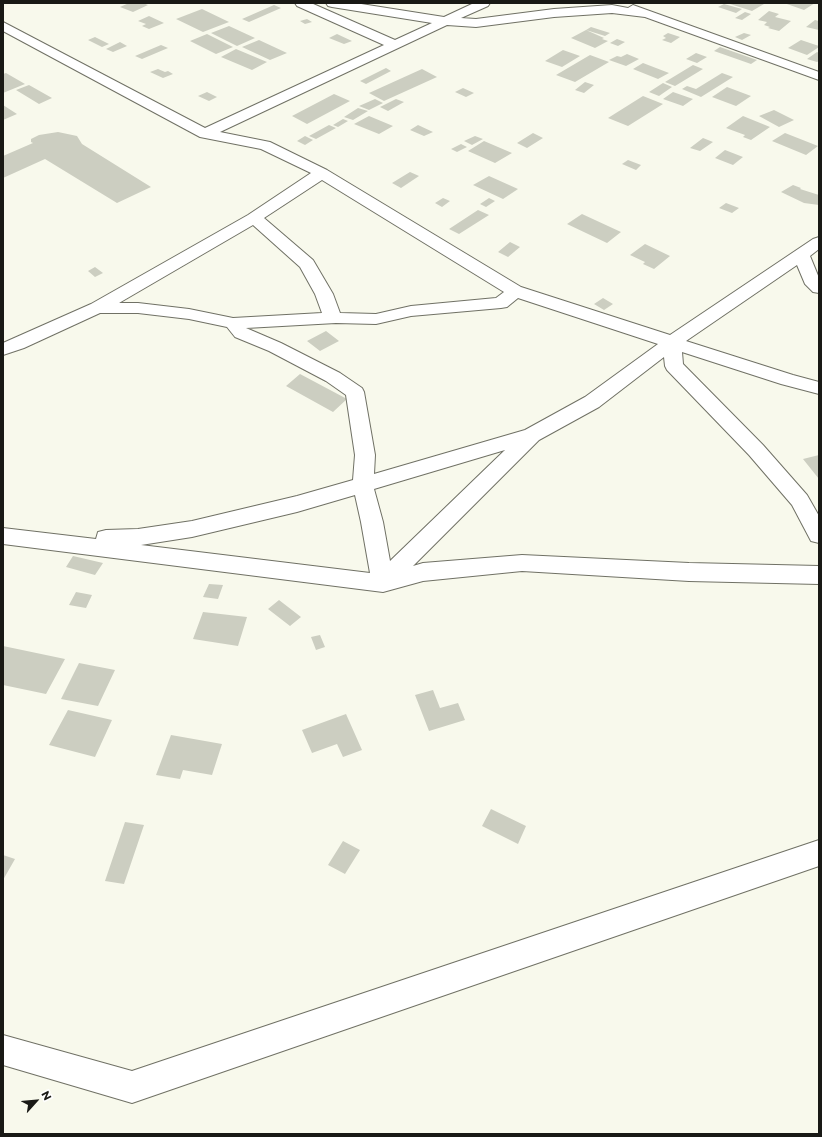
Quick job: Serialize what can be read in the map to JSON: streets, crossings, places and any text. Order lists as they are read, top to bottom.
{
  "north": "top right"
}
